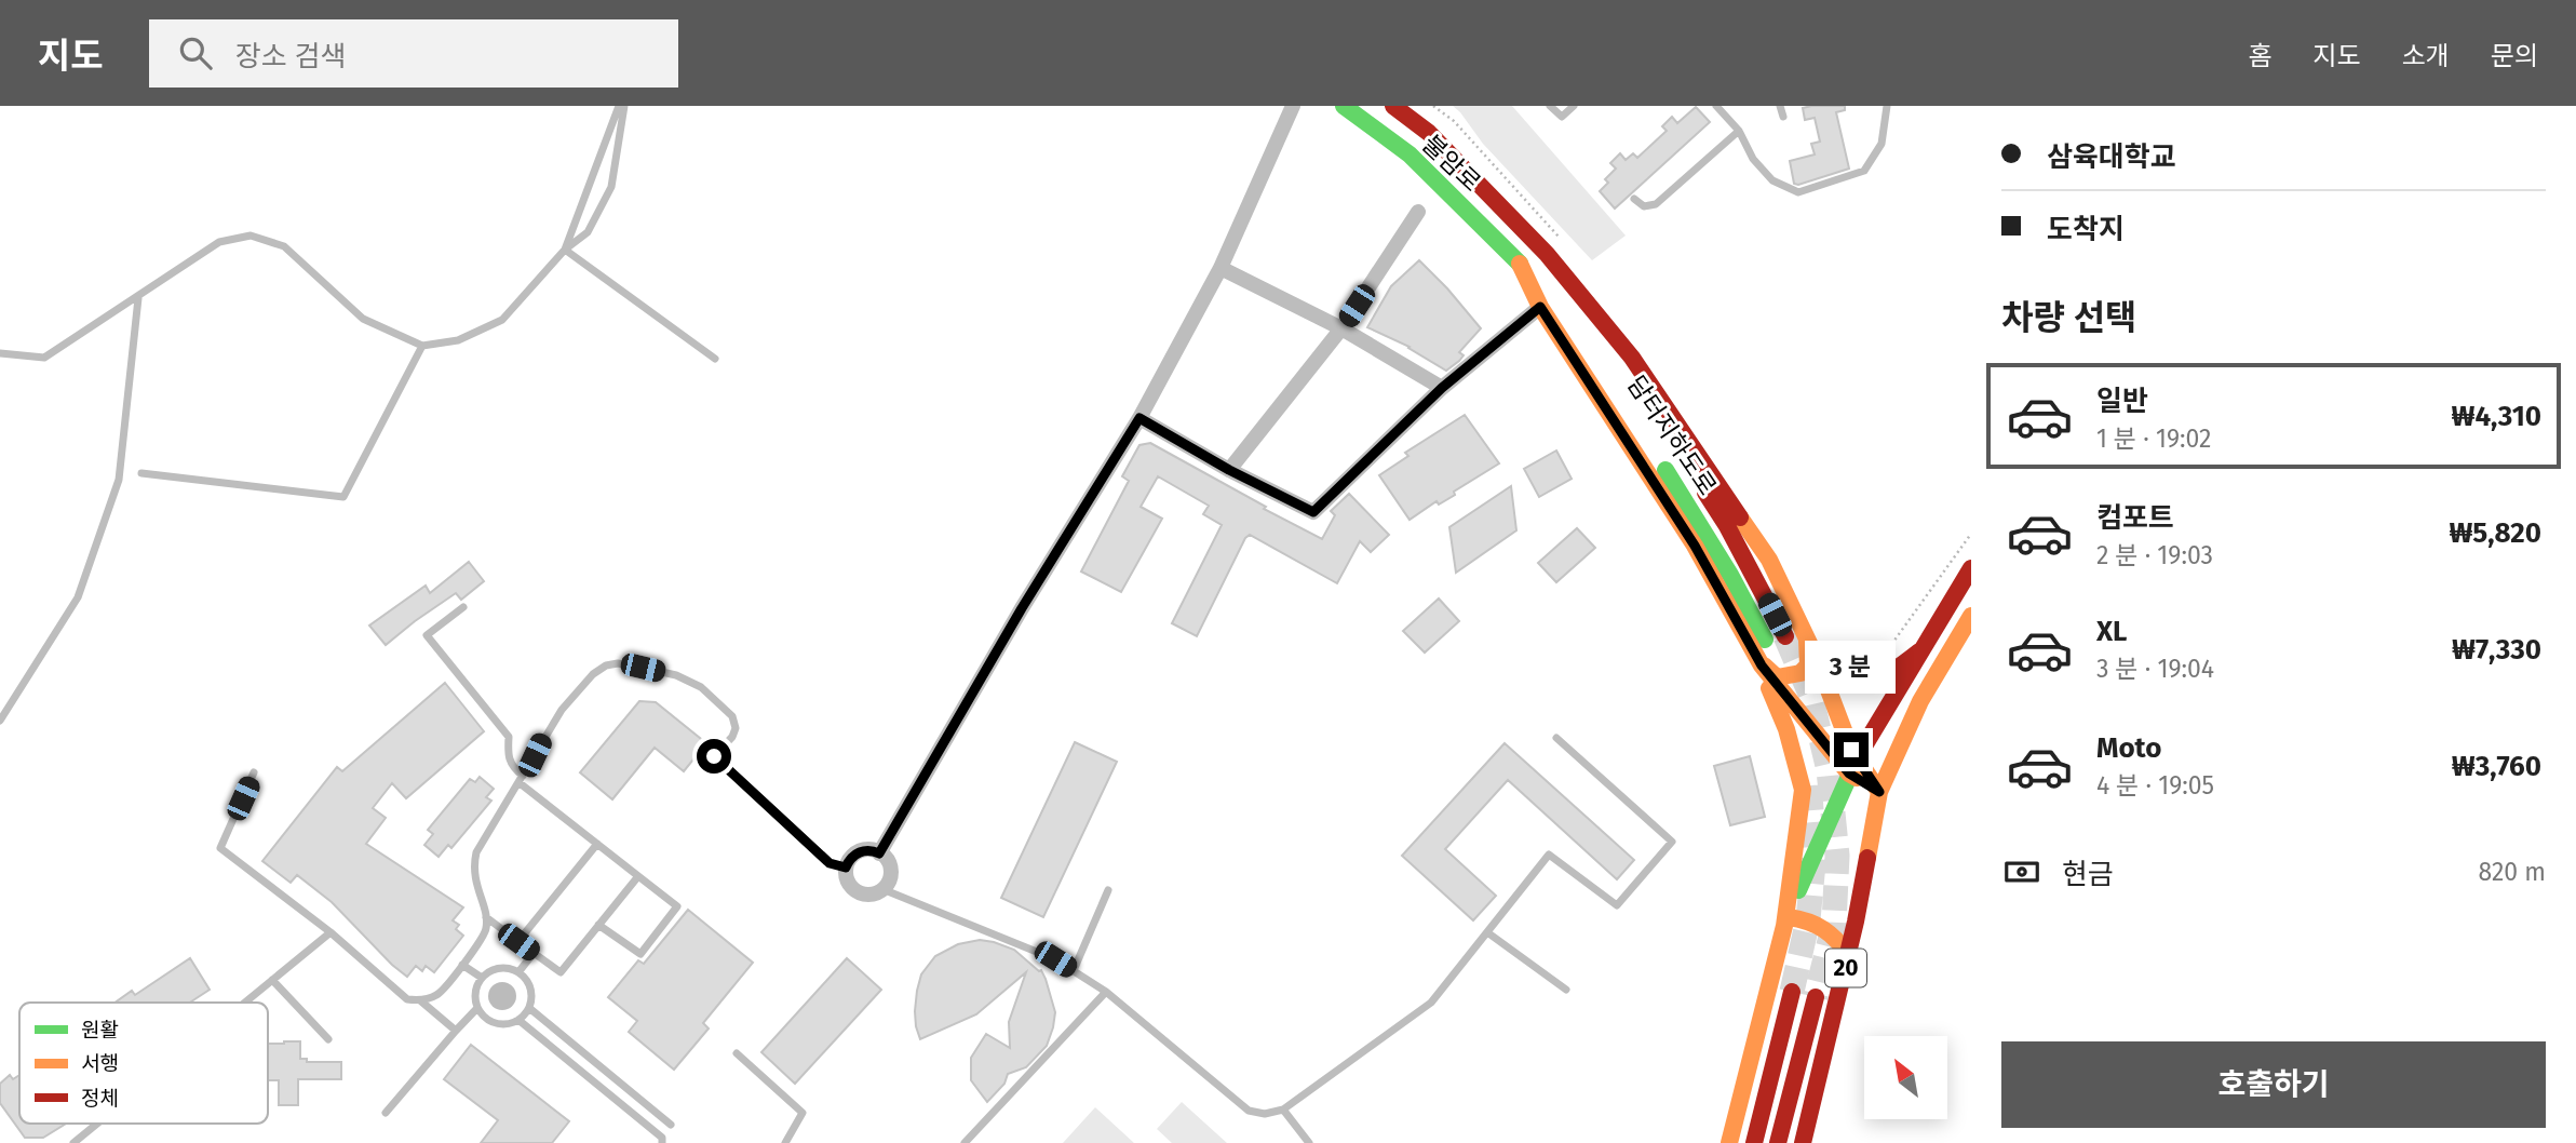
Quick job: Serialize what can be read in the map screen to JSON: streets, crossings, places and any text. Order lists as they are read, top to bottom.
{
  "streets": {
    "main road": ["불암로", "담터지하도로", "20"]
  },
  "crossings": [
    ["불암로", "담터지하도로"]
  ],
  "legend": ["원활", "서행", "정체"],
  "north": "top left",
  "page": {
    "header": "지도",
    "search": "장소 검색",
    "nav": [
      "홈",
      "지도",
      "소개",
      "문의"
    ],
    "banner": ["삼육대학교", "도착지"],
    "heading": "차량 선택",
    "list": [
      {
        "name": "일반",
        "note": "1 분 · 19:02",
        "value": "₩4,310"
      },
      {
        "name": "컴포트",
        "note": "2 분 · 19:03",
        "value": "₩5,820"
      },
      {
        "name": "XL",
        "note": "3 분 · 19:04",
        "value": "₩7,330"
      },
      {
        "name": "Moto",
        "note": "4 분 · 19:05",
        "value": "₩3,760"
      }
    ],
    "bubble": "3 분",
    "pay": ["현금", "820 m"],
    "buttons": "호출하기"
  }
}
